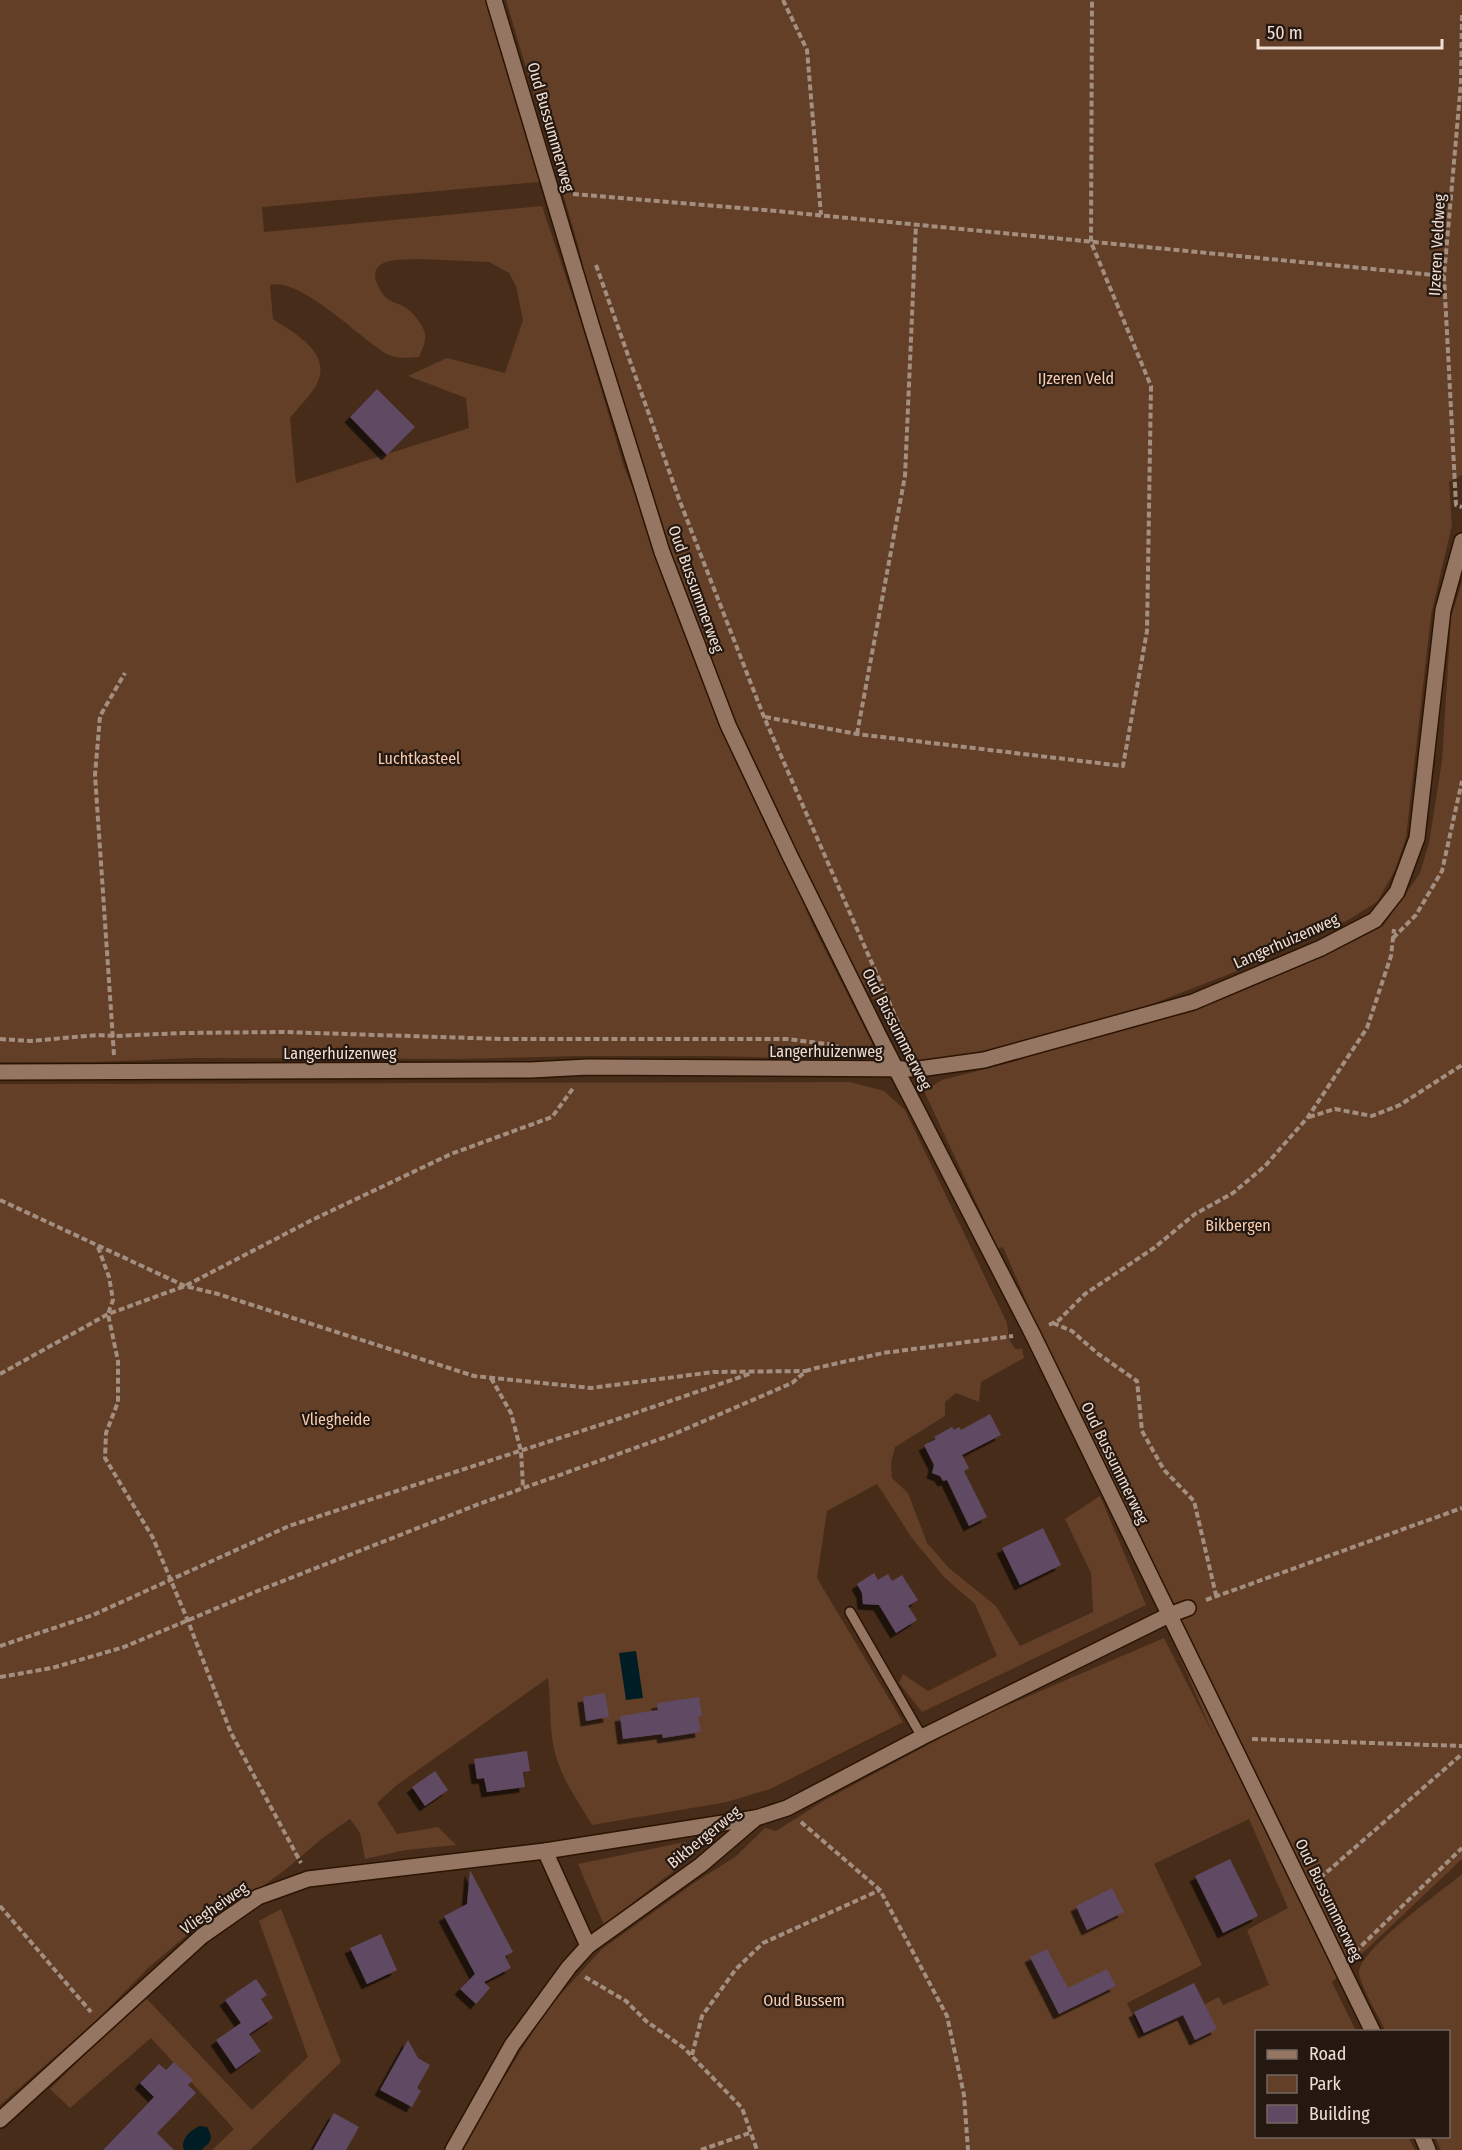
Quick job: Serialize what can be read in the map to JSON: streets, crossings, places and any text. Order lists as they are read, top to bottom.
{
  "streets": {
    "street": [
      "Oud Bussummerweg",
      "Langerhuizenweg",
      "Bikbergerweg",
      "Vliegheiweg"
    ],
    "path": ["IJzeren Veldweg"]
  },
  "crossings": [
    ["Oud Bussummerweg", "Langerhuizenweg"],
    ["Oud Bussummerweg", "Bikbergerweg"],
    ["Bikbergerweg", "Vliegheiweg"]
  ],
  "parks": [
    "IJzeren Veld",
    "Luchtkasteel",
    "Bikbergen",
    "Vliegheide",
    "Oud Bussem"
  ],
  "legend": ["Road", "Park", "Building"],
  "scale_bar": "50 m"
}
